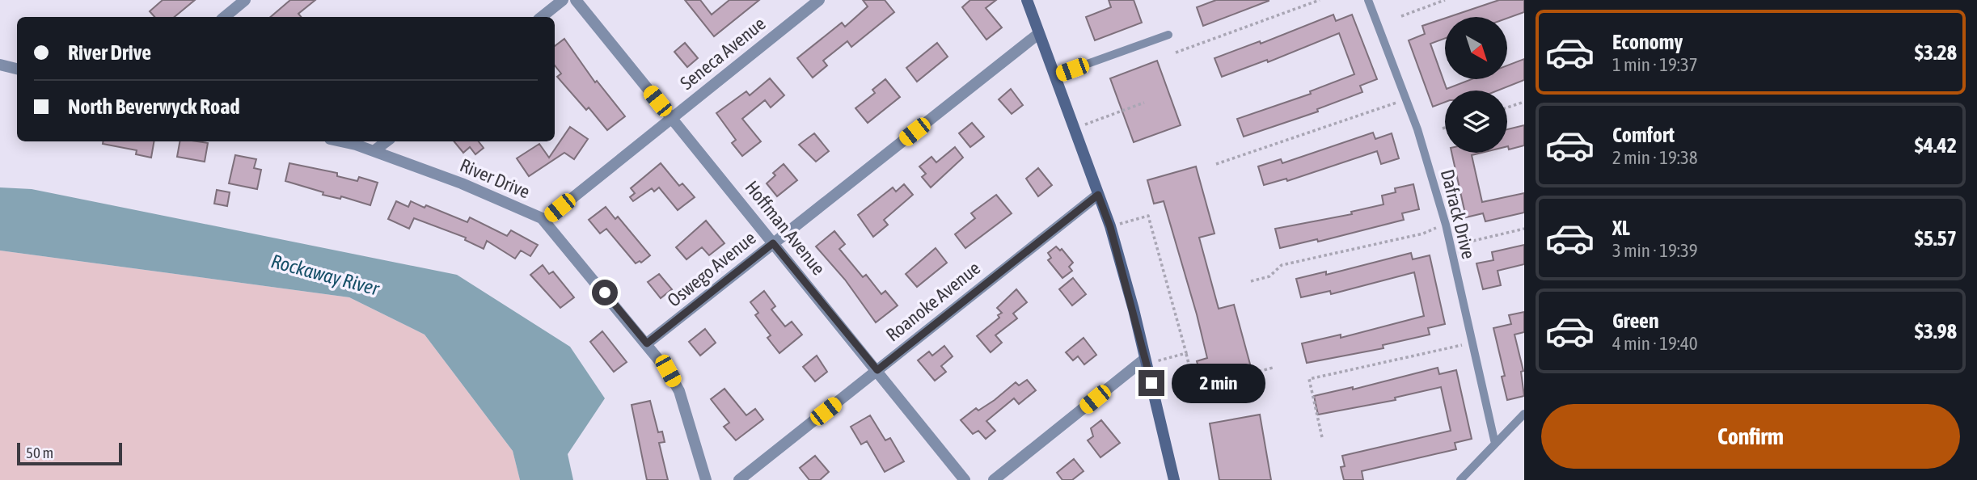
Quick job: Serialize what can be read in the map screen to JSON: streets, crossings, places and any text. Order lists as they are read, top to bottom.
{
  "streets": {
    "street": [
      "Seneca Avenue",
      "River Drive",
      "Hoffman Avenue",
      "Oswego Avenue",
      "Roanoke Avenue"
    ],
    "lane": ["Dafrack Drive"]
  },
  "crossings": [
    ["Seneca Avenue", "River Drive"],
    ["Seneca Avenue", "Hoffman Avenue"],
    ["River Drive", "Oswego Avenue"],
    ["Hoffman Avenue", "Oswego Avenue"],
    ["Hoffman Avenue", "Roanoke Avenue"]
  ],
  "water": ["Rockaway River"],
  "scale_bar": "50 m",
  "north": "bottom right",
  "page": {
    "list": [
      {
        "name": "Economy",
        "note": "1 min · 19:37",
        "value": "$3.28"
      },
      {
        "name": "Comfort",
        "note": "2 min · 19:38",
        "value": "$4.42"
      },
      {
        "name": "XL",
        "note": "3 min · 19:39",
        "value": "$5.57"
      },
      {
        "name": "Green",
        "note": "4 min · 19:40",
        "value": "$3.98"
      }
    ],
    "banner": ["River Drive", "North Beverwyck Road"],
    "bubble": "2 min",
    "buttons": "Confirm",
    "scale": "50 m"
  }
}
